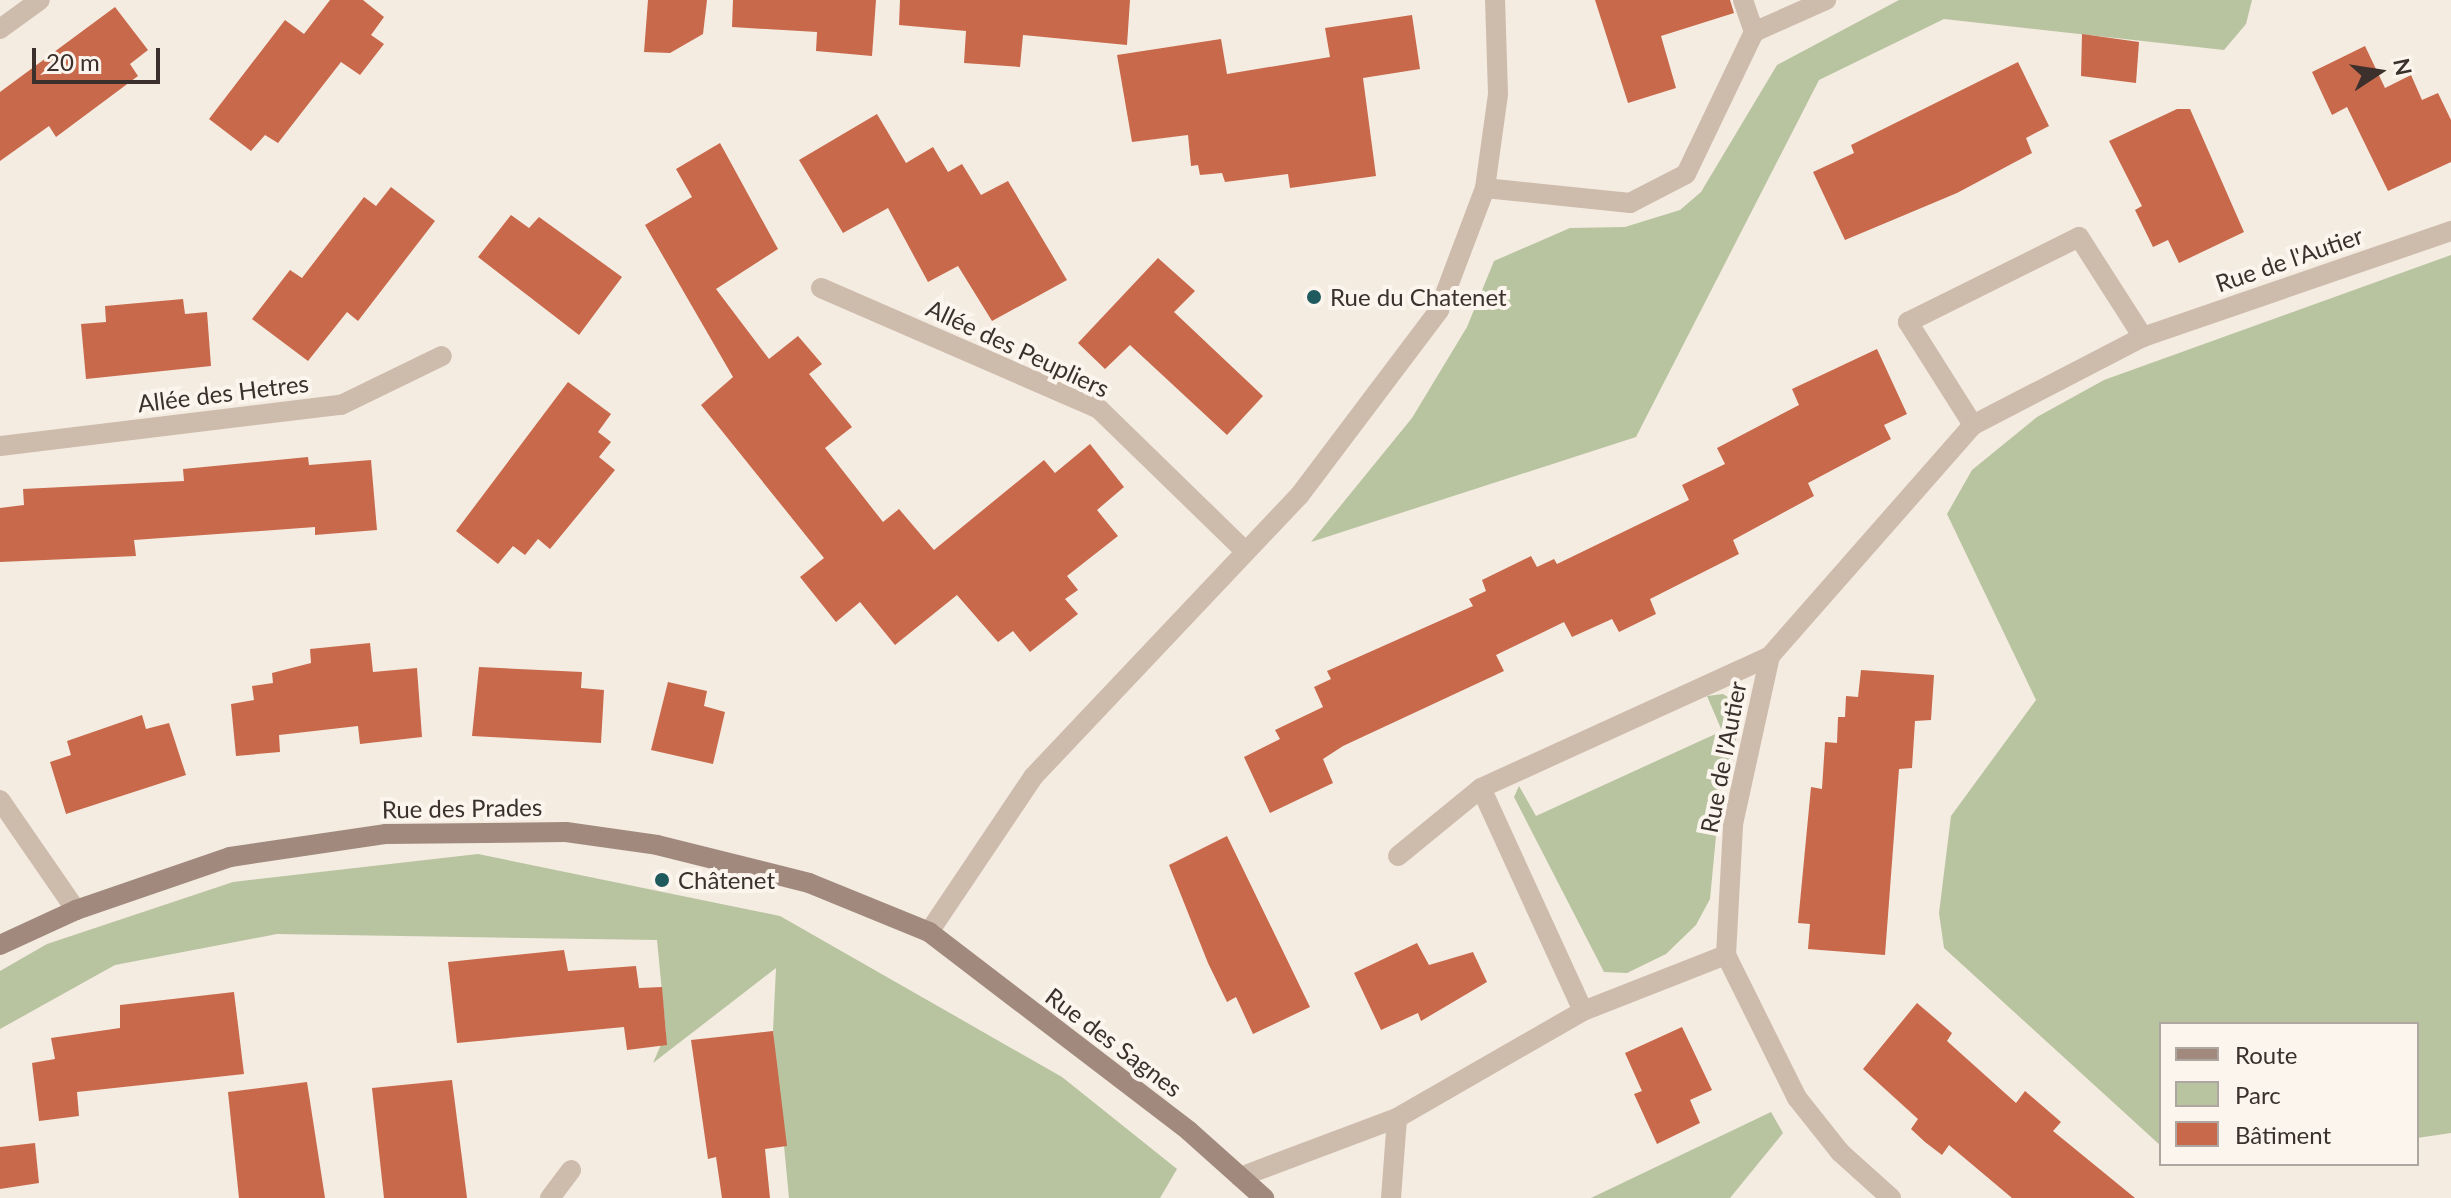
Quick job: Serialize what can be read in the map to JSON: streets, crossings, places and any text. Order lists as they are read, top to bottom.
{
  "streets": {
    "street": [
      "Rue de l'Autier",
      "Allée des Peupliers",
      "Allée des Hetres",
      "Rue des Prades",
      "Rue des Sagnes"
    ]
  },
  "crossings": [
    ["Rue des Prades", "Rue des Sagnes"]
  ],
  "places": ["Rue du Chatenet", "Châtenet"],
  "legend": ["Route", "Parc", "Bâtiment"],
  "scale_bar": "20 m",
  "north": "right"
}
